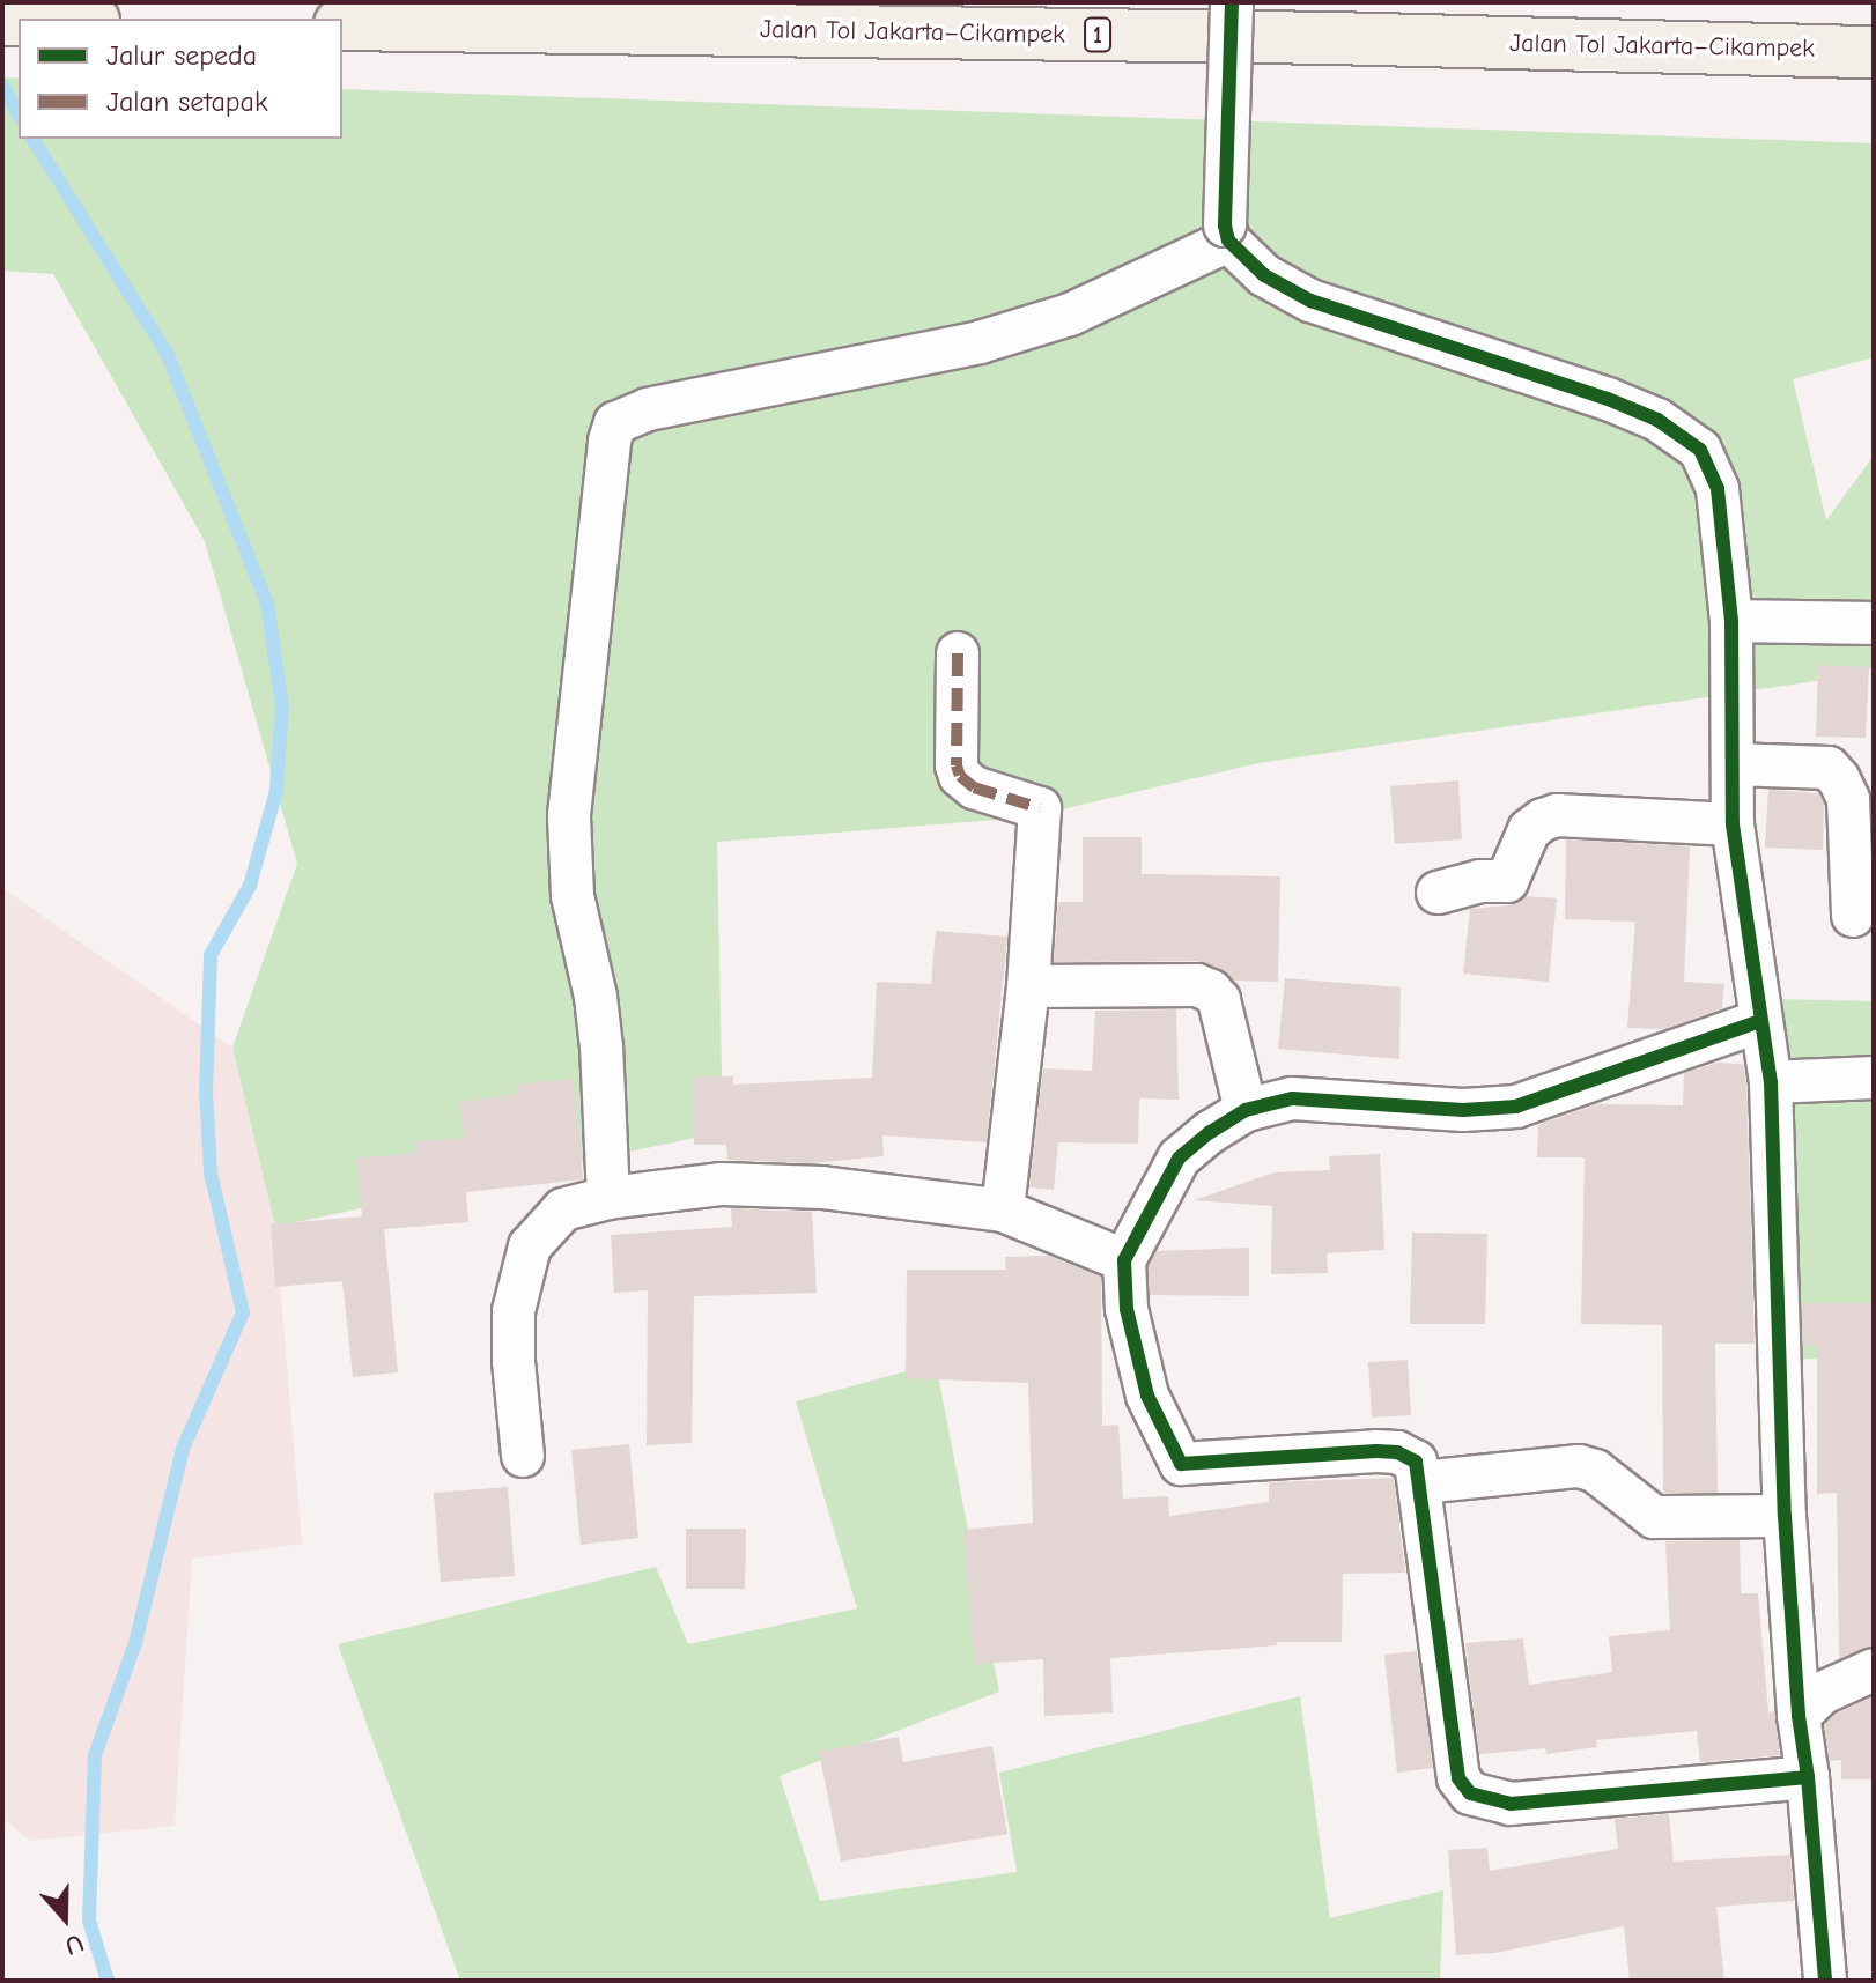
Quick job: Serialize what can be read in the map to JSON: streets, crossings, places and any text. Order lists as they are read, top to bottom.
{
  "streets": {
    "highway": ["Jalan Tol Jakarta–Cikampek", "1"]
  },
  "legend": ["Jalur sepeda", "Jalan setapak"],
  "north": "bottom"
}
